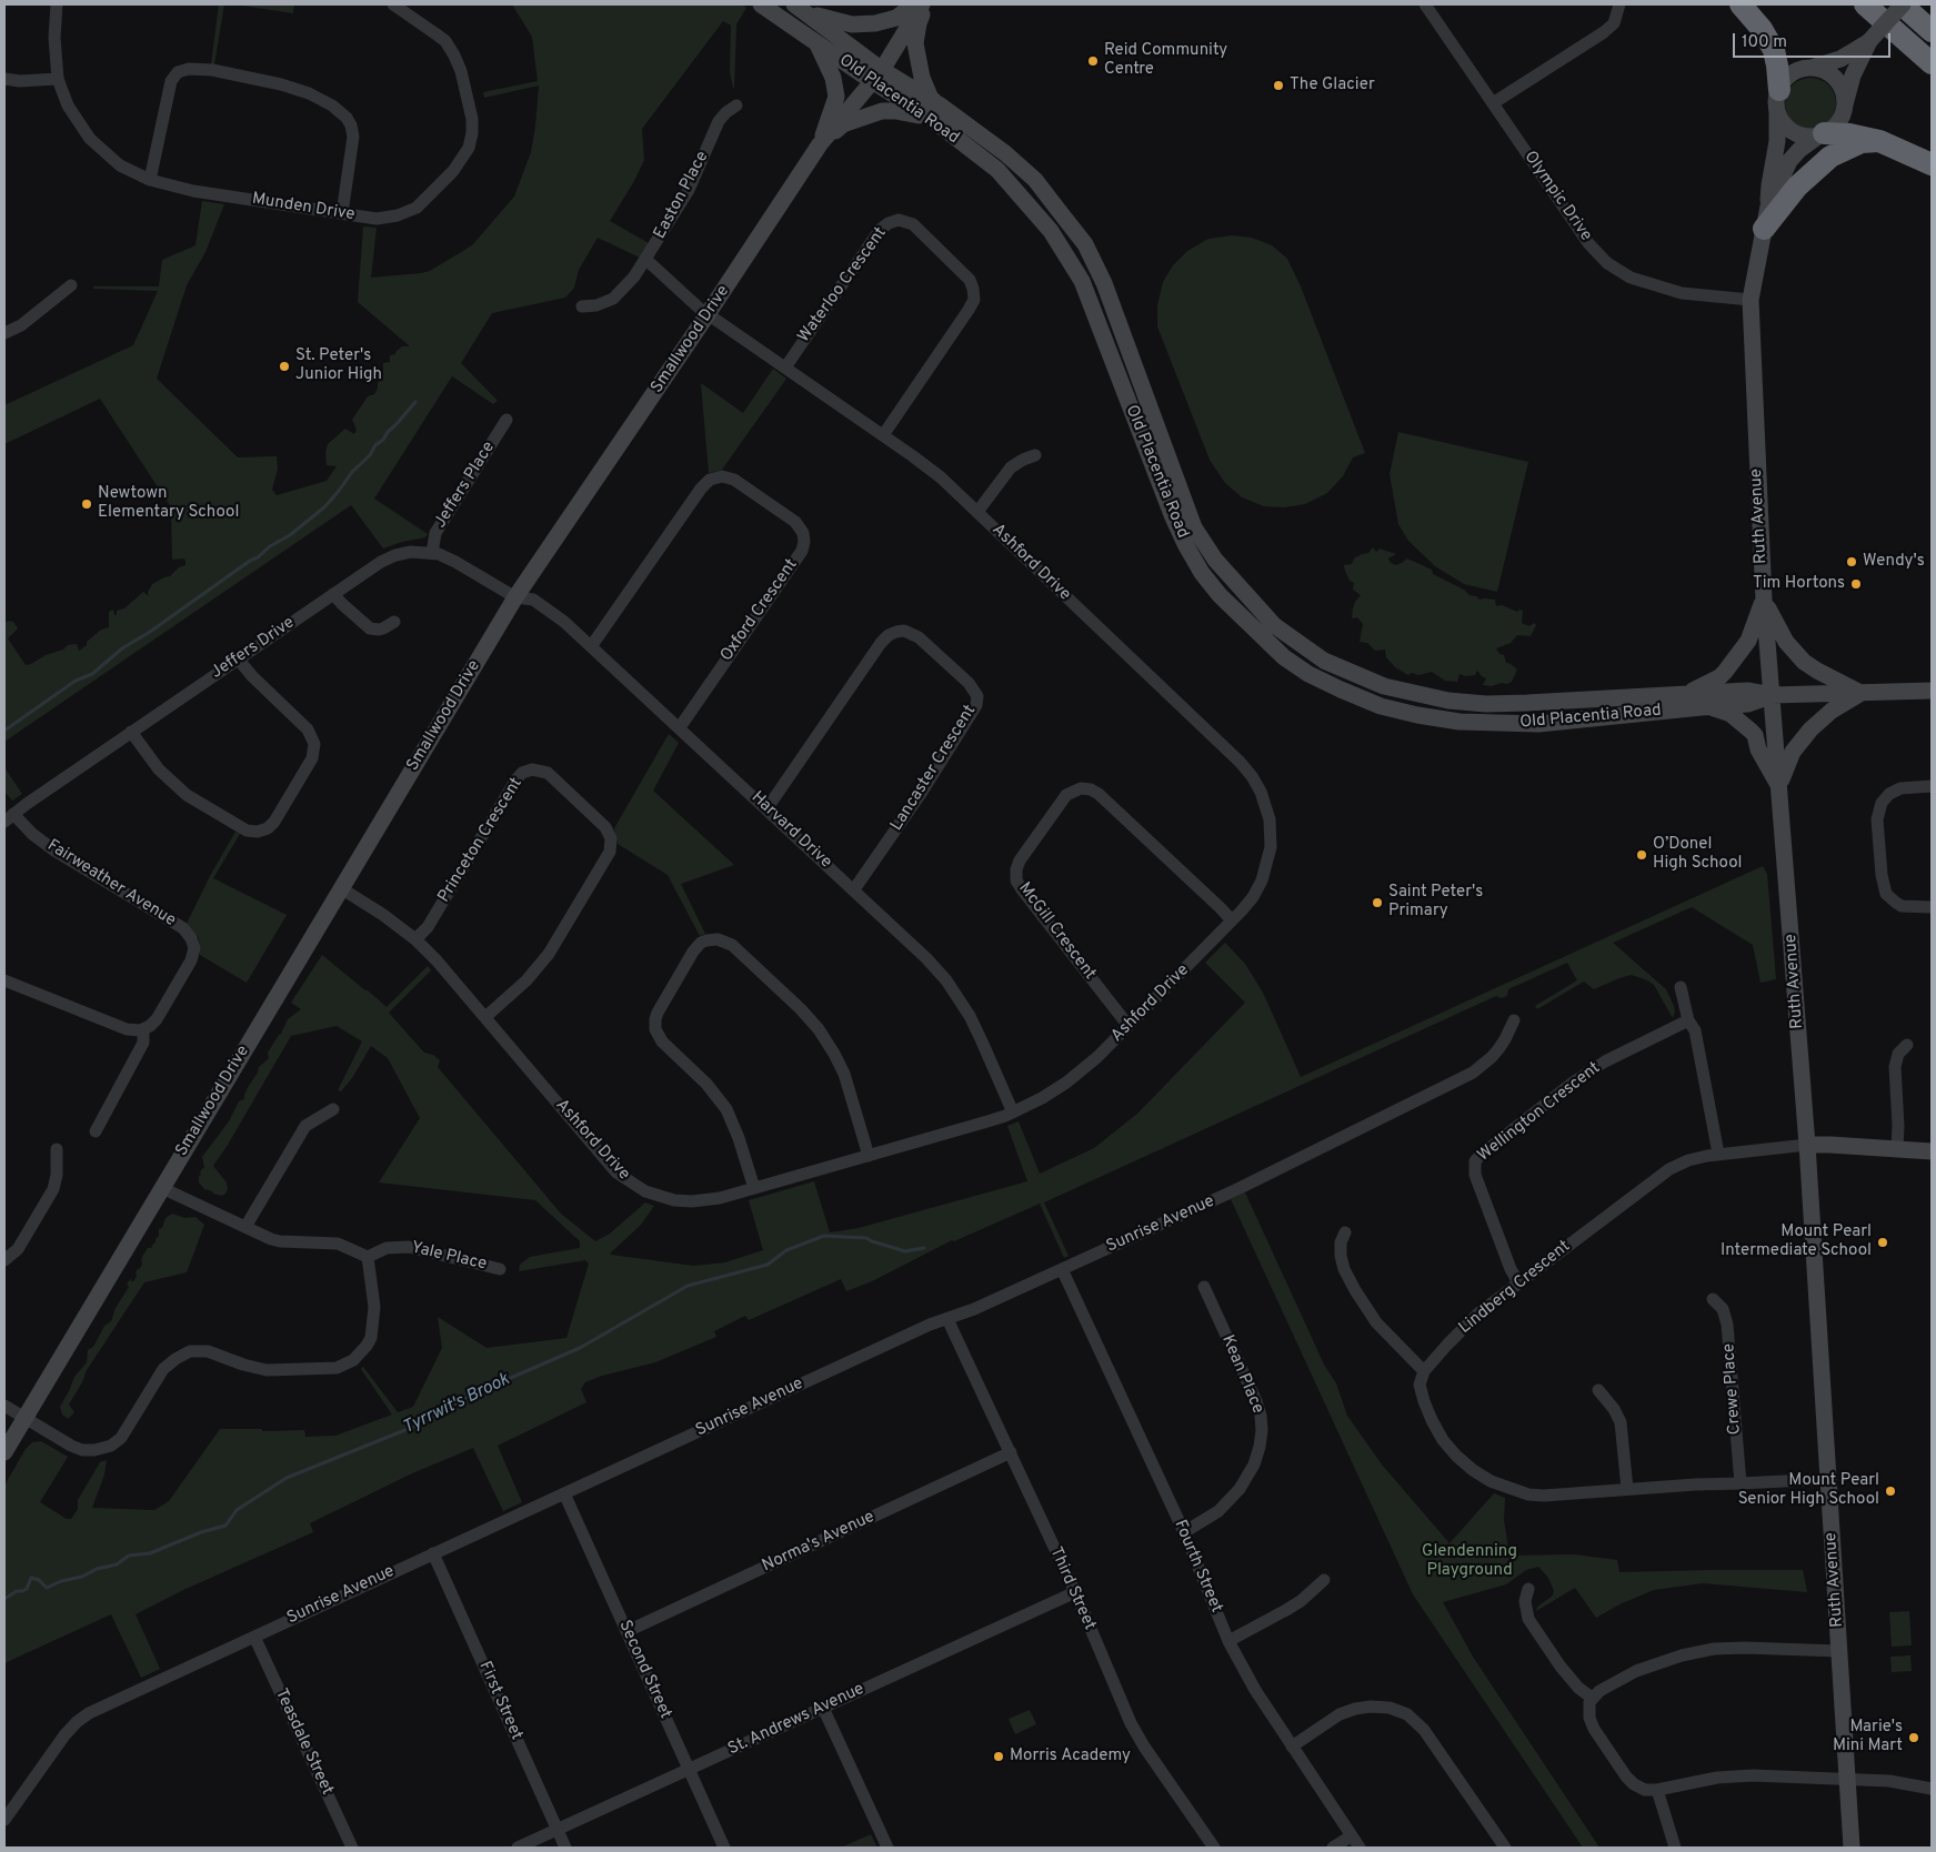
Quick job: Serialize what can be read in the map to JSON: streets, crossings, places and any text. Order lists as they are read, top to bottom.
{
  "streets": {
    "main road": ["Old Placentia Road", "Smallwood Drive", "Ruth Avenue"],
    "street": [
      "Easton Place",
      "Olympic Drive",
      "Munden Drive",
      "Waterloo Crescent",
      "Jeffers Place",
      "Ashford Drive",
      "Oxford Crescent",
      "Jeffers Drive",
      "Lancaster Crescent",
      "Harvard Drive",
      "Princeton Crescent",
      "Fairweather Avenue",
      "McGill Crescent",
      "Wellington Crescent",
      "Sunrise Avenue",
      "Yale Place",
      "Lindberg Crescent",
      "Kean Place",
      "Crewe Place",
      "Norma's Avenue",
      "Fourth Street",
      "Third Street",
      "Second Street",
      "First Street",
      "St. Andrews Avenue",
      "Teasdale Street"
    ]
  },
  "crossings": [
    ["Old Placentia Road", "Smallwood Drive"],
    ["Old Placentia Road", "Ruth Avenue"],
    ["Olympic Drive", "Ruth Avenue"],
    ["Waterloo Crescent", "Ashford Drive"],
    ["Smallwood Drive", "Ashford Drive"],
    ["Smallwood Drive", "Jeffers Drive"],
    ["Smallwood Drive", "Harvard Drive"],
    ["Jeffers Place", "Jeffers Drive"],
    ["Ruth Avenue", "Lindberg Crescent"],
    ["Ashford Drive", "Harvard Drive"],
    ["Ashford Drive", "Princeton Crescent"],
    ["Ashford Drive", "McGill Crescent"],
    ["Oxford Crescent", "Harvard Drive"],
    ["Jeffers Drive", "Harvard Drive"],
    ["Jeffers Drive", "Fairweather Avenue"],
    ["Lancaster Crescent", "Harvard Drive"],
    ["Wellington Crescent", "Lindberg Crescent"],
    ["Sunrise Avenue", "Fourth Street"],
    ["Sunrise Avenue", "Third Street"],
    ["Sunrise Avenue", "Second Street"],
    ["Sunrise Avenue", "First Street"],
    ["Sunrise Avenue", "Teasdale Street"],
    ["Kean Place", "Fourth Street"],
    ["Norma's Avenue", "Third Street"],
    ["Norma's Avenue", "Second Street"],
    ["Third Street", "St. Andrews Avenue"],
    ["Second Street", "St. Andrews Avenue"],
    ["First Street", "St. Andrews Avenue"]
  ],
  "water": ["Tyrrwit's Brook"],
  "parks": ["Glendenning Playground"],
  "places": [
    "Reid Community Centre",
    "The Glacier",
    "St. Peter's Junior High",
    "Newtown Elementary School",
    "Wendy's",
    "Tim Hortons",
    "O’Donel High School",
    "Saint Peter's Primary",
    "Mount Pearl Intermediate School",
    "Mount Pearl Senior High School",
    "Marie's Mini Mart",
    "Morris Academy"
  ],
  "scale_bar": "100 m"
}
